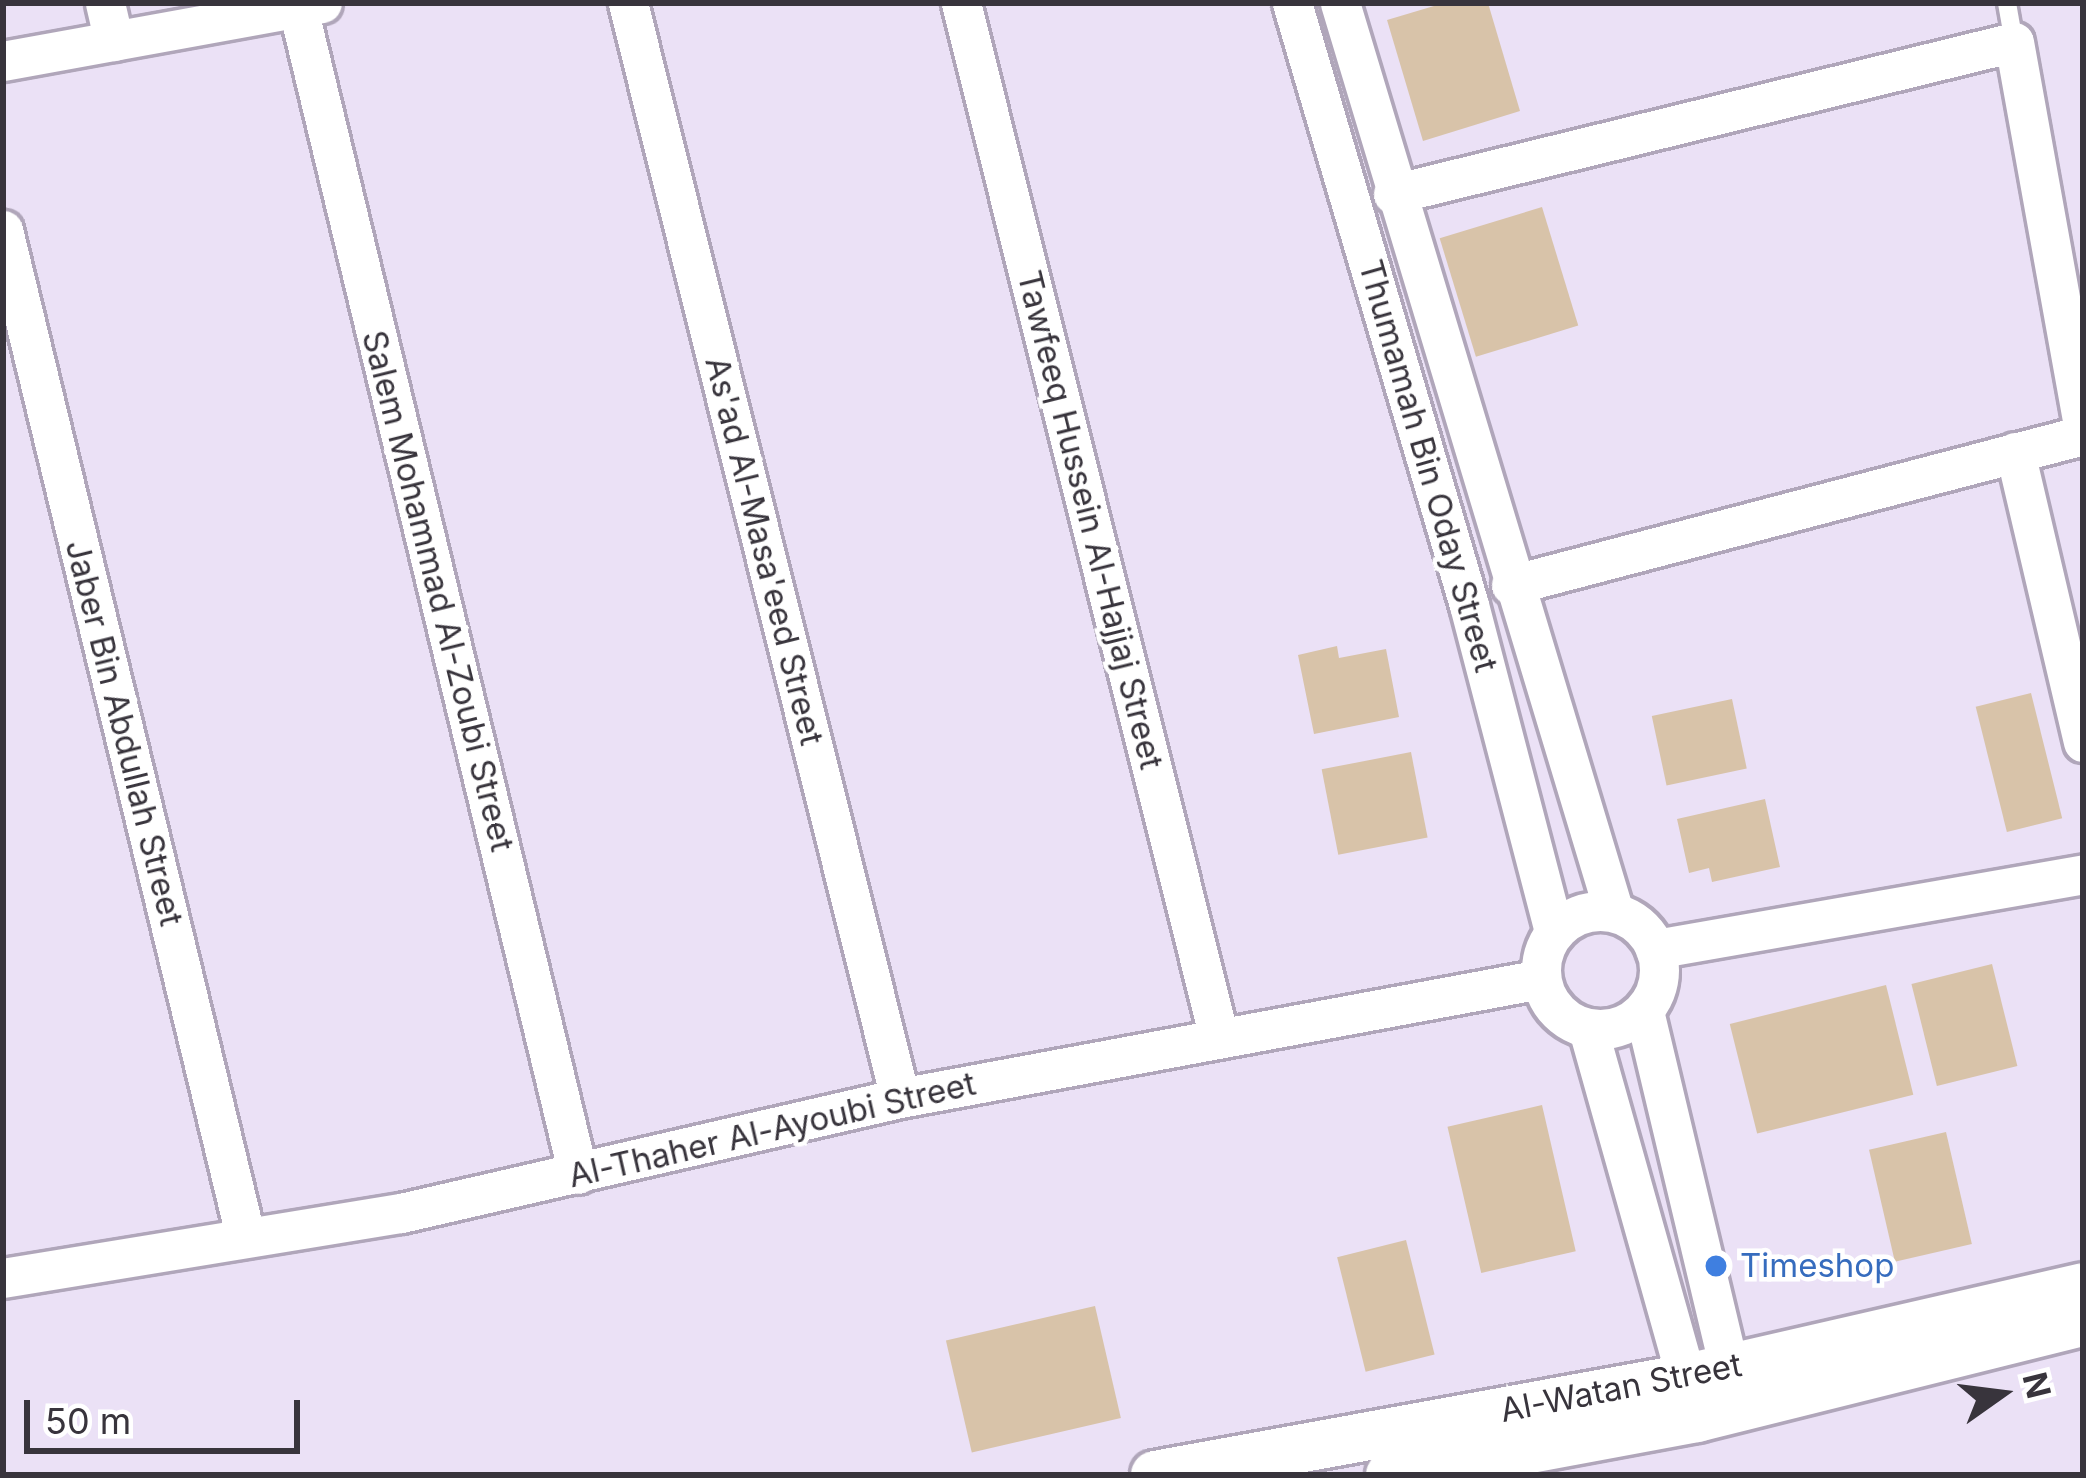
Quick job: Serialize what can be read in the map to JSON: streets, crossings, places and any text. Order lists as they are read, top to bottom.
{
  "streets": {
    "street": [
      "Thumamah Bin Oday Street",
      "Tawfeeq Hussein Al-Hajjaj Street",
      "As'ad Al-Masa'eed Street",
      "Salem Mohammad Al-Zoubi Street",
      "Jaber Bin Abdullah Street",
      "Al-Thaher Al-Ayoubi Street",
      "Al-Watan Street"
    ]
  },
  "crossings": [
    ["Thumamah Bin Oday Street", "Al-Thaher Al-Ayoubi Street"],
    ["Tawfeeq Hussein Al-Hajjaj Street", "Al-Thaher Al-Ayoubi Street"],
    ["As'ad Al-Masa'eed Street", "Al-Thaher Al-Ayoubi Street"],
    ["Salem Mohammad Al-Zoubi Street", "Al-Thaher Al-Ayoubi Street"],
    ["Jaber Bin Abdullah Street", "Al-Thaher Al-Ayoubi Street"]
  ],
  "places": ["Timeshop"],
  "scale_bar": "50 m",
  "north": "right"
}
